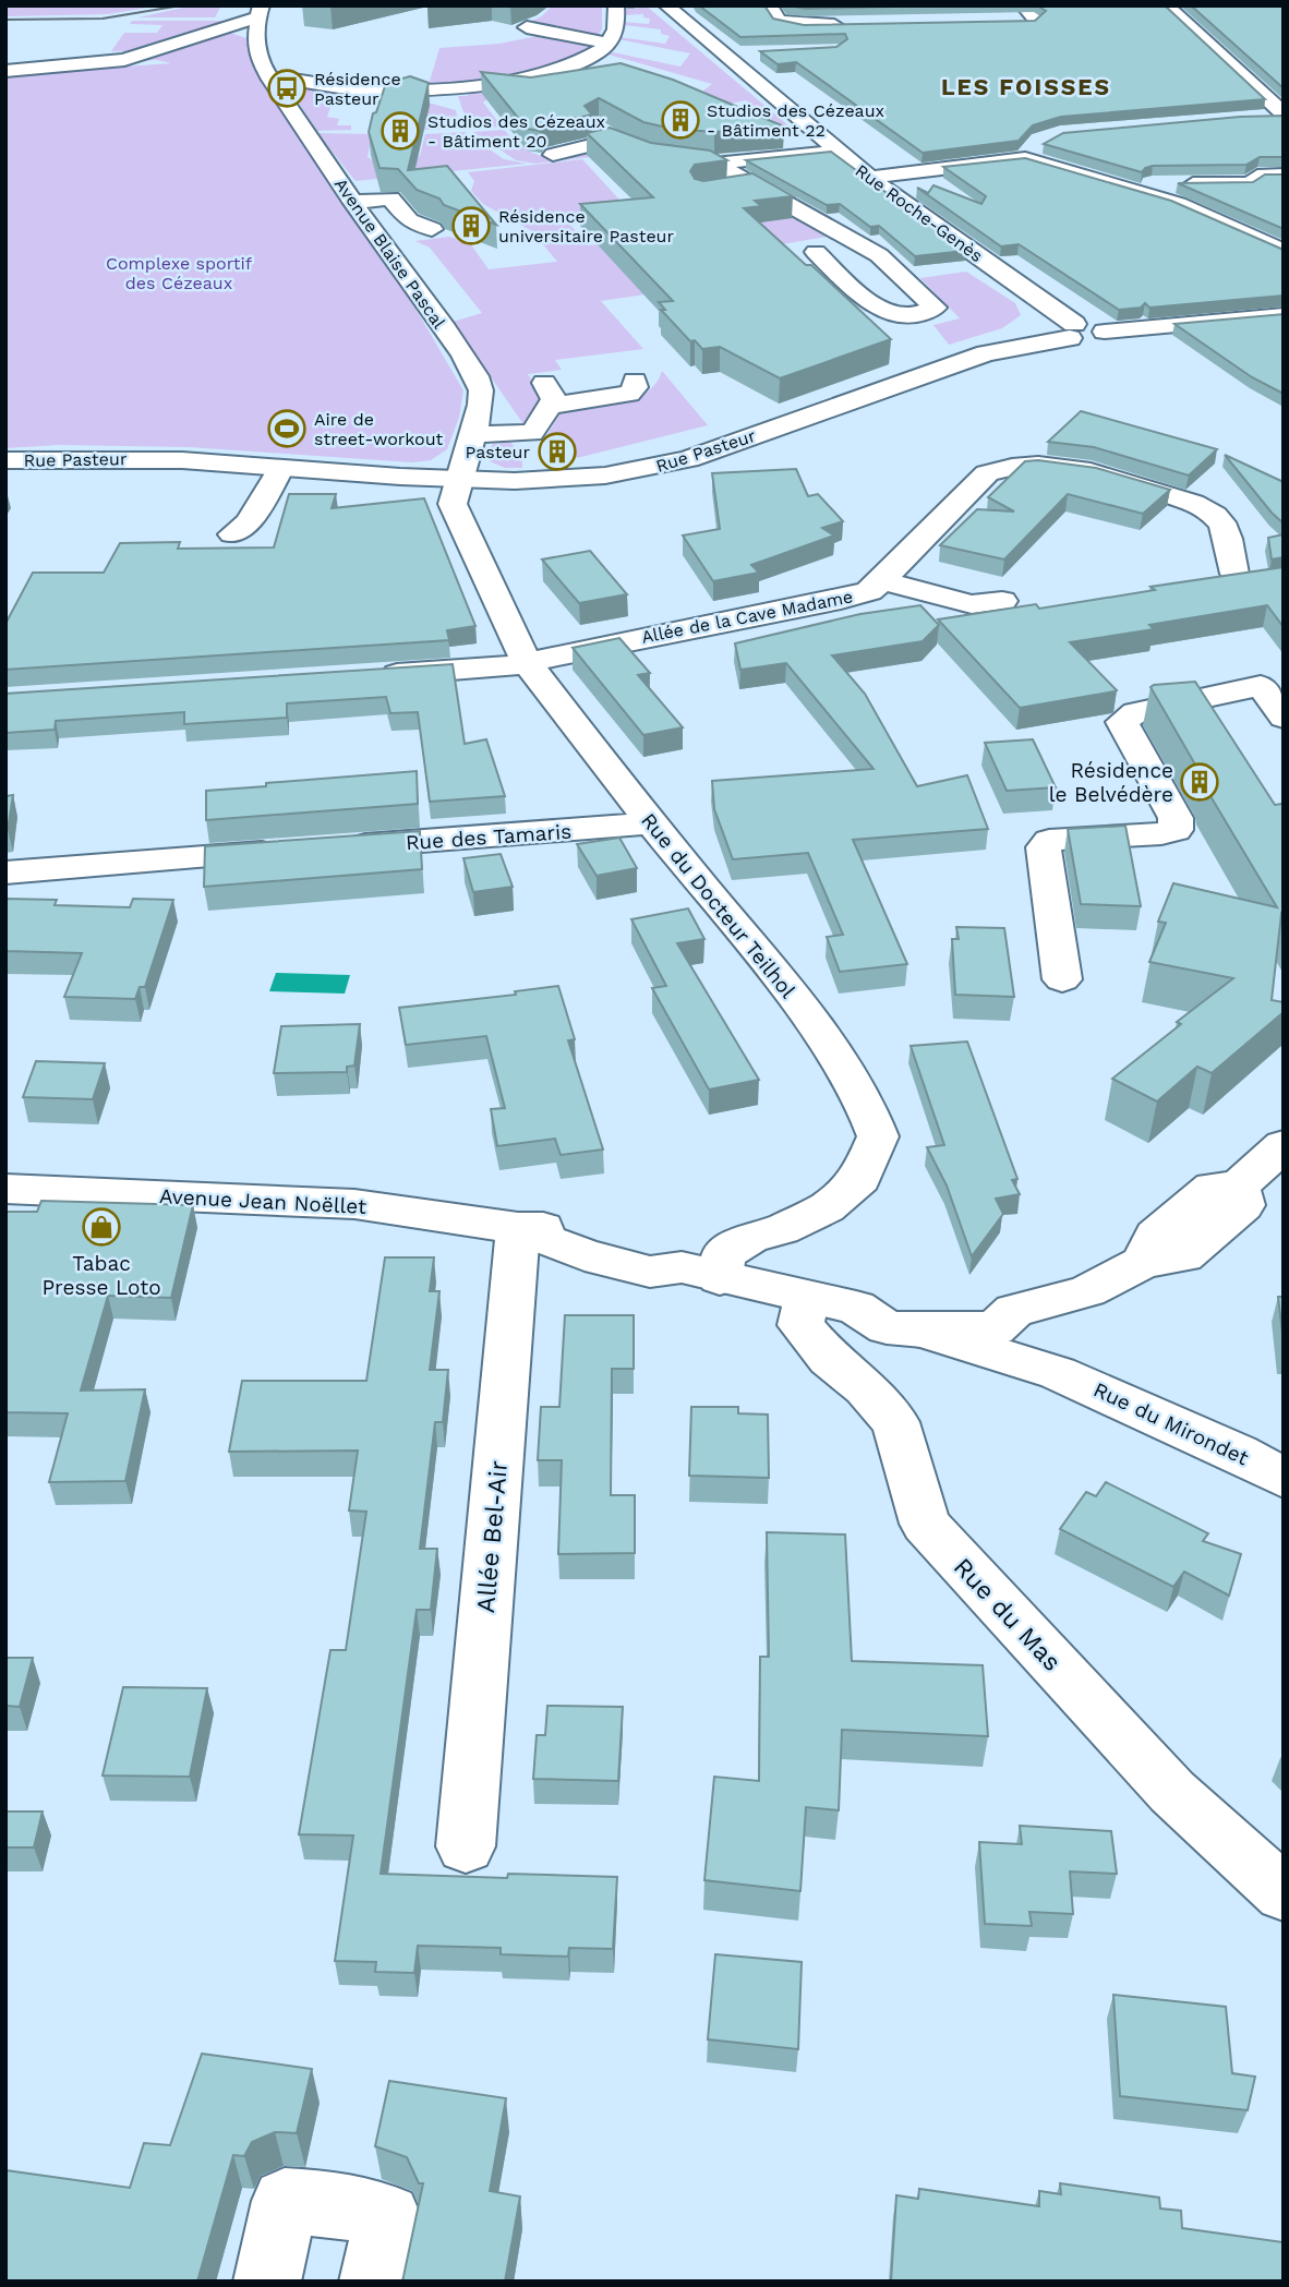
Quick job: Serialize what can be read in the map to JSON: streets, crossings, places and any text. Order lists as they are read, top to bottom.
{
  "streets": {
    "street": [
      "Rue Roche-Genès",
      "Avenue Blaise Pascal",
      "Rue Pasteur",
      "Allée de la Cave Madame",
      "Rue des Tamaris",
      "Rue du Docteur Teilhol",
      "Avenue Jean Noëllet",
      "Rue du Mirondet",
      "Allée Bel-Air",
      "Rue du Mas"
    ]
  },
  "crossings": [
    ["Rue Roche-Genès", "Rue Pasteur"],
    ["Avenue Blaise Pascal", "Rue Pasteur"],
    ["Avenue Blaise Pascal", "Rue du Docteur Teilhol"],
    ["Rue Pasteur", "Rue du Docteur Teilhol"],
    ["Allée de la Cave Madame", "Rue du Docteur Teilhol"],
    ["Rue des Tamaris", "Rue du Docteur Teilhol"],
    ["Rue du Docteur Teilhol", "Avenue Jean Noëllet"],
    ["Avenue Jean Noëllet", "Rue du Mirondet"],
    ["Avenue Jean Noëllet", "Allée Bel-Air"],
    ["Avenue Jean Noëllet", "Rue du Mas"]
  ],
  "districts": ["LES FOISSES"],
  "parks": ["Complexe sportif des Cézeaux"],
  "places": {
    "bus stop": ["Résidence Pasteur"],
    "building": [
      "Studios des Cézeaux - Bâtiment 22",
      "Studios des Cézeaux - Bâtiment 20",
      "Résidence universitaire Pasteur",
      "Pasteur",
      "Résidence le Belvédère"
    ],
    "sports": ["Aire de street-workout"],
    "shop": ["Tabac Presse Loto"]
  }
}
